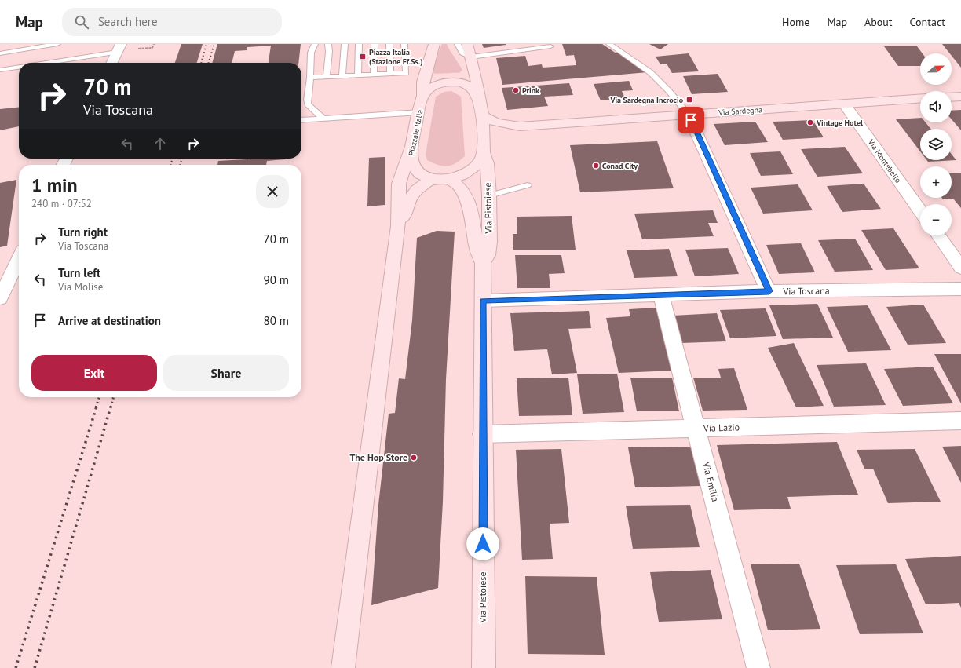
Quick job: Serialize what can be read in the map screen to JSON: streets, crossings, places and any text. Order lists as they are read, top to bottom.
{
  "streets": {
    "main road": ["Via Sardegna", "Piazzale Italia", "Via Pistoiese"],
    "street": [
      "Via Montebello",
      "Via Toscana",
      "Via Lazio",
      "Via Emilia"
    ]
  },
  "crossings": [
    ["Via Sardegna", "Piazzale Italia"],
    ["Via Sardegna", "Via Montebello"],
    ["Via Sardegna", "Via Pistoiese"],
    ["Piazzale Italia", "Via Pistoiese"],
    ["Via Pistoiese", "Via Toscana"],
    ["Via Pistoiese", "Via Lazio"],
    ["Via Toscana", "Via Emilia"],
    ["Via Lazio", "Via Emilia"]
  ],
  "places": {
    "transit": ["Piazza Italia (Stazione Ff.Ss.)", "Via Sardegna Incrocio"],
    "other": [
      "Prink",
      "Vintage Hotel",
      "Conad City",
      "The Hop Store"
    ]
  },
  "north": "right",
  "page": {
    "header": "Map",
    "search": "Search here",
    "nav": [
      "Home",
      "Map",
      "About",
      "Contact"
    ],
    "map_buttons": ["+", "−"],
    "turn": ["70 m", "Via Toscana"],
    "heading": ["1 min", "240 m · 07:52"],
    "list": [
      {
        "name": "Turn right",
        "note": "Via Toscana",
        "value": "70 m"
      },
      {
        "name": "Turn left",
        "note": "Via Molise",
        "value": "90 m"
      },
      {
        "name": "Arrive at destination",
        "value": "80 m"
      }
    ],
    "buttons": ["Exit", "Share"]
  }
}
